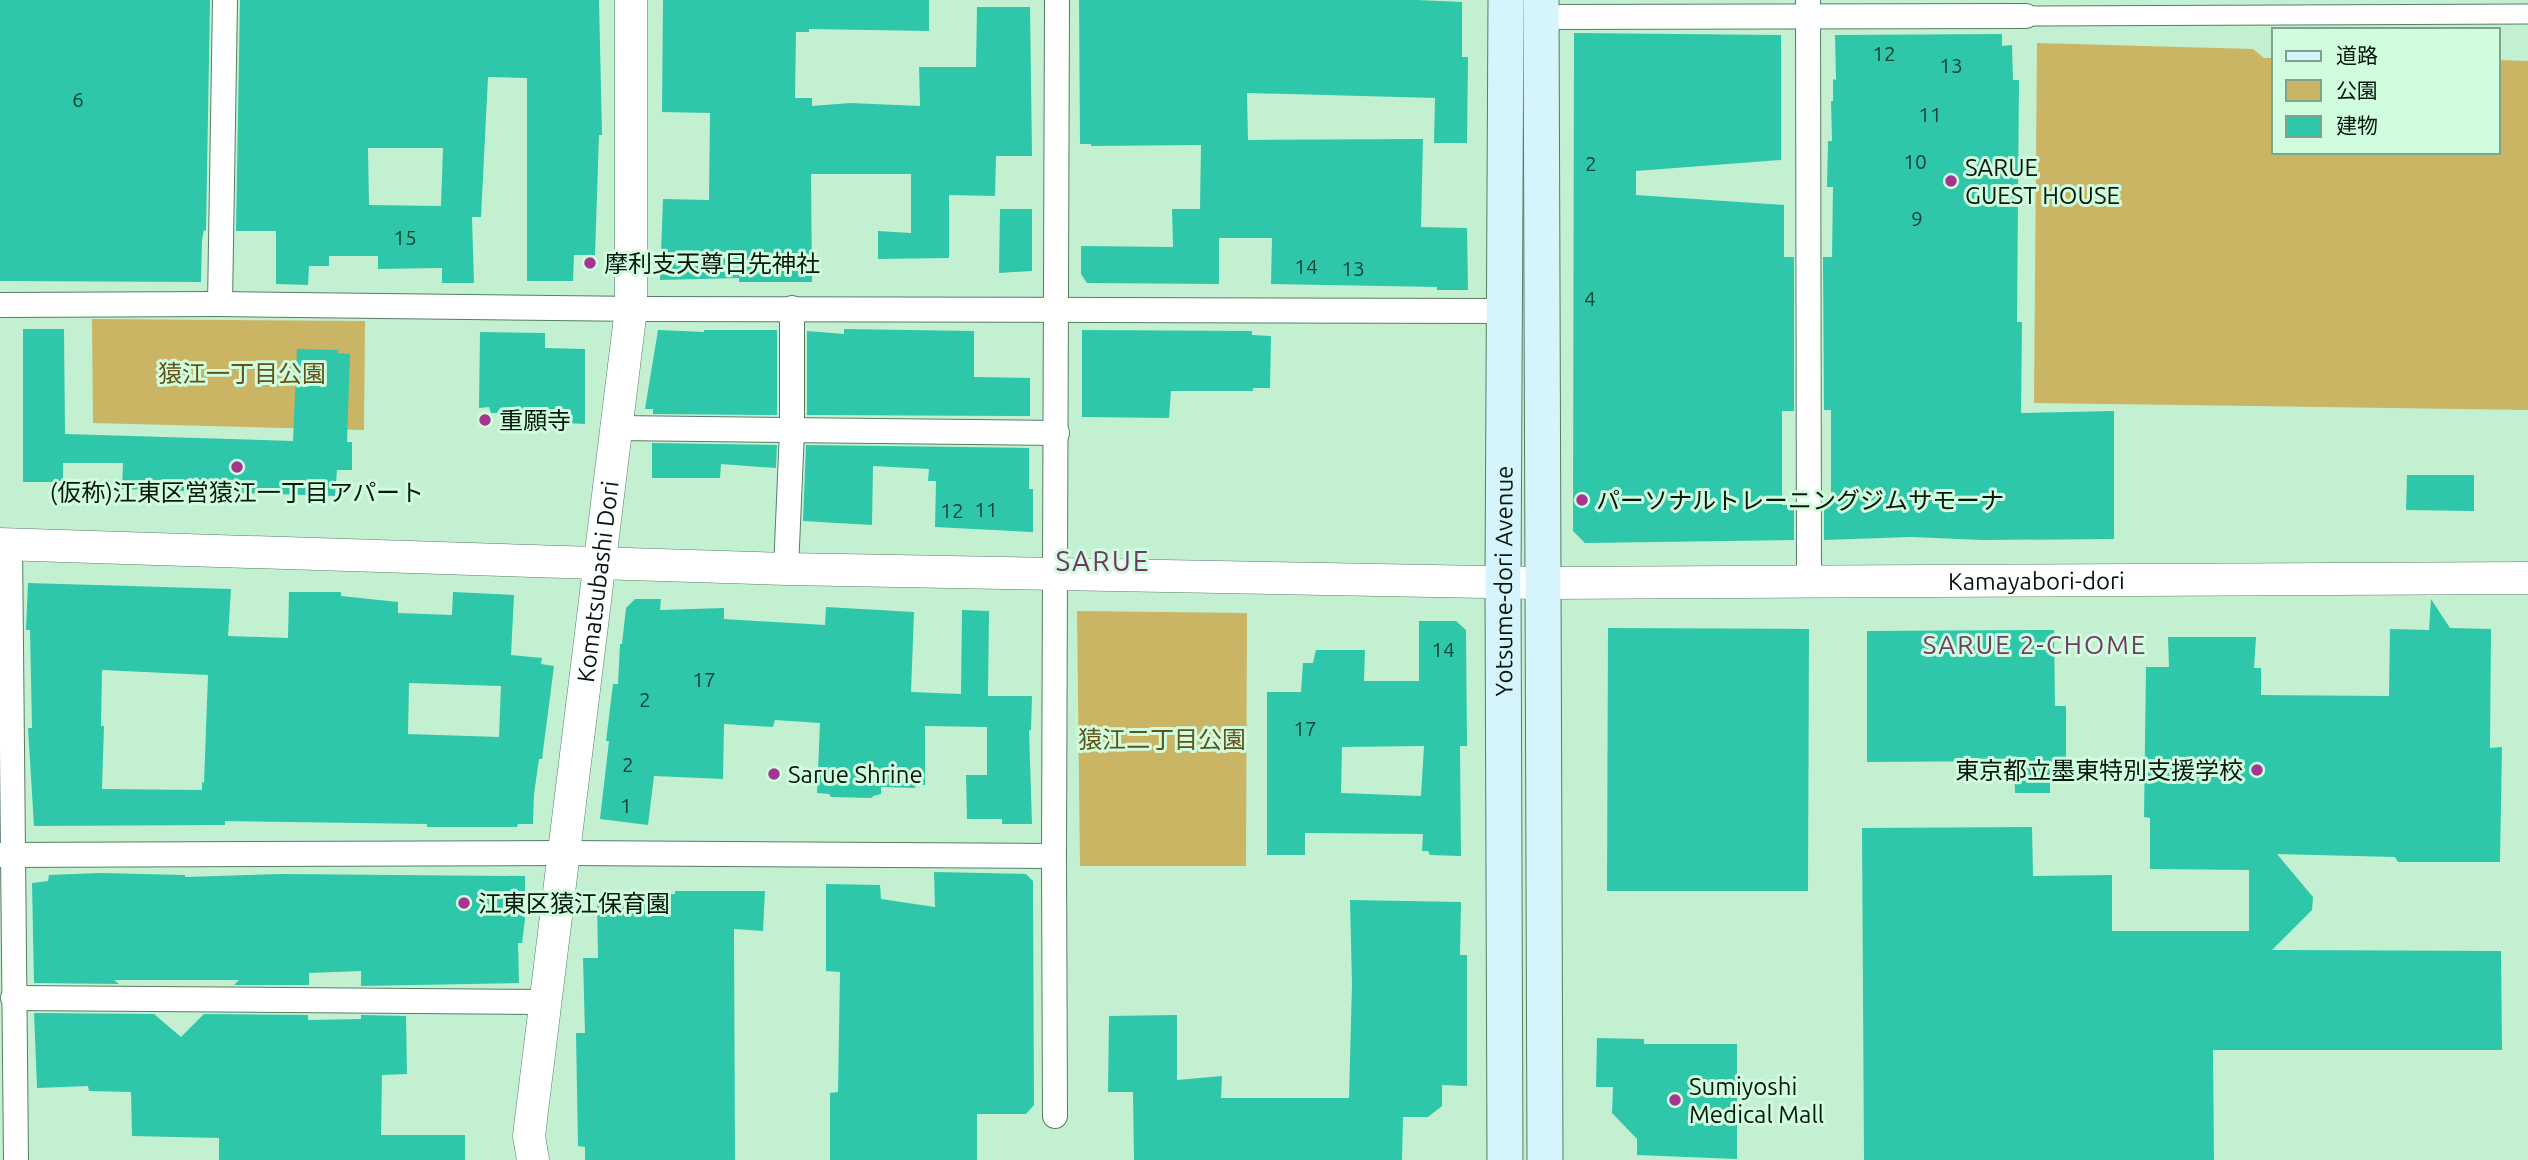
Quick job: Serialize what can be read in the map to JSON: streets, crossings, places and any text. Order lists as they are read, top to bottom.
{
  "streets": {
    "main road": ["Yotsume-dori Avenue"],
    "street": ["Komatsubashi Dori", "Kamayabori-dori"]
  },
  "crossings": [
    ["Yotsume-dori Avenue", "Kamayabori-dori"],
    ["Komatsubashi Dori", "Kamayabori-dori"]
  ],
  "districts": ["SARUE", "SARUE 2-CHOME"],
  "parks": ["猿江一丁目公園", "猿江二丁目公園"],
  "places": [
    "SARUE GUEST HOUSE",
    "摩利支天尊日先神社",
    "重願寺",
    "(仮称)江東区営猿江一丁目アパート",
    "パーソナルトレーニングジムサモーナ",
    "東京都立墨東特別支援学校",
    "Sarue Shrine",
    "江東区猿江保育園",
    "Sumiyoshi Medical Mall"
  ],
  "house_numbers": [
    "12",
    "13",
    "6",
    "11",
    "10",
    "2",
    "9",
    "15",
    "14",
    "13",
    "4",
    "11",
    "12",
    "14",
    "17",
    "2",
    "17",
    "2",
    "1"
  ],
  "legend": ["道路", "公園", "建物"]
}
